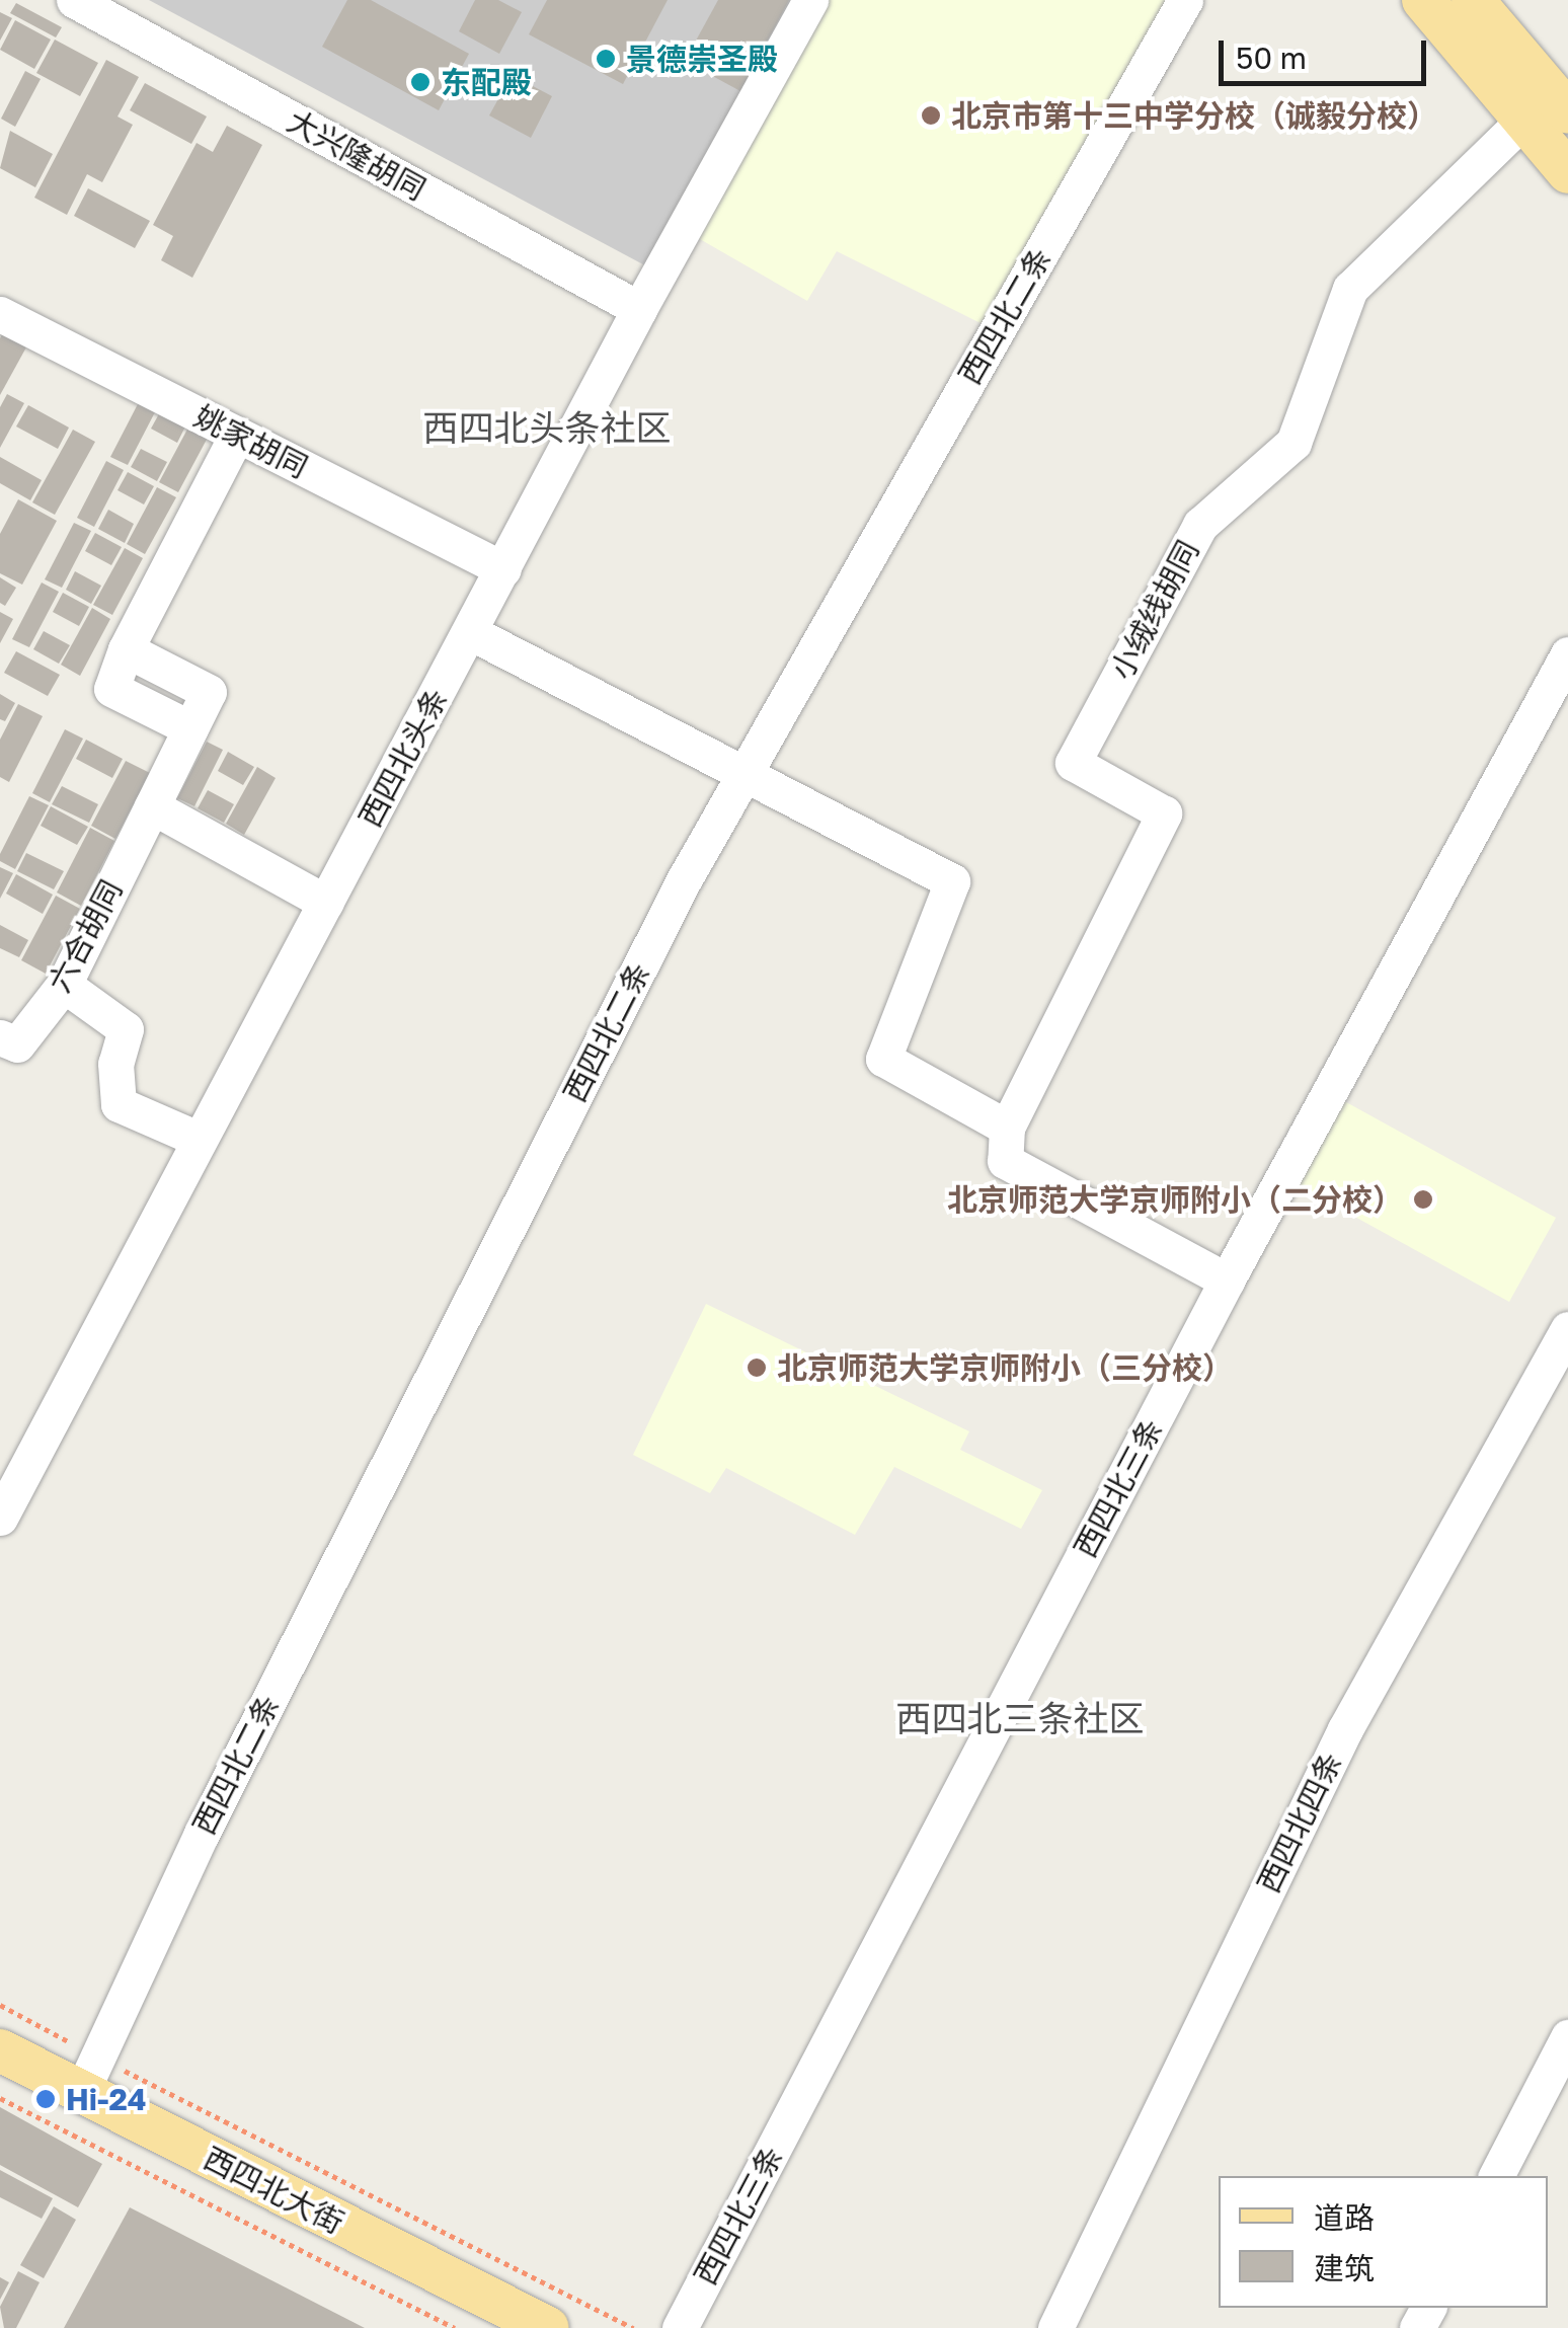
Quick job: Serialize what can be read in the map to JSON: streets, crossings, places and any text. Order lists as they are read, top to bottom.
{
  "streets": {
    "main road": ["西四北大街"],
    "lane": [
      "大兴隆胡同",
      "西四北二条",
      "姚家胡同",
      "小绒线胡同",
      "西四北头条",
      "六合胡同",
      "西四北三条",
      "西四北四条"
    ]
  },
  "crossings": [
    ["大兴隆胡同", "西四北头条"],
    ["西四北二条", "西四北大街"],
    ["姚家胡同", "西四北头条"],
    ["姚家胡同", "六合胡同"]
  ],
  "districts": ["西四北头条社区", "西四北三条社区"],
  "places": [
    "景德崇圣殿",
    "东配殿",
    "北京市第十三中学分校（诚毅分校）",
    "北京师范大学京师附小（二分校）",
    "北京师范大学京师附小（三分校）",
    "Hi-24"
  ],
  "legend": ["道路", "建筑"],
  "scale_bar": "50 m"
}
